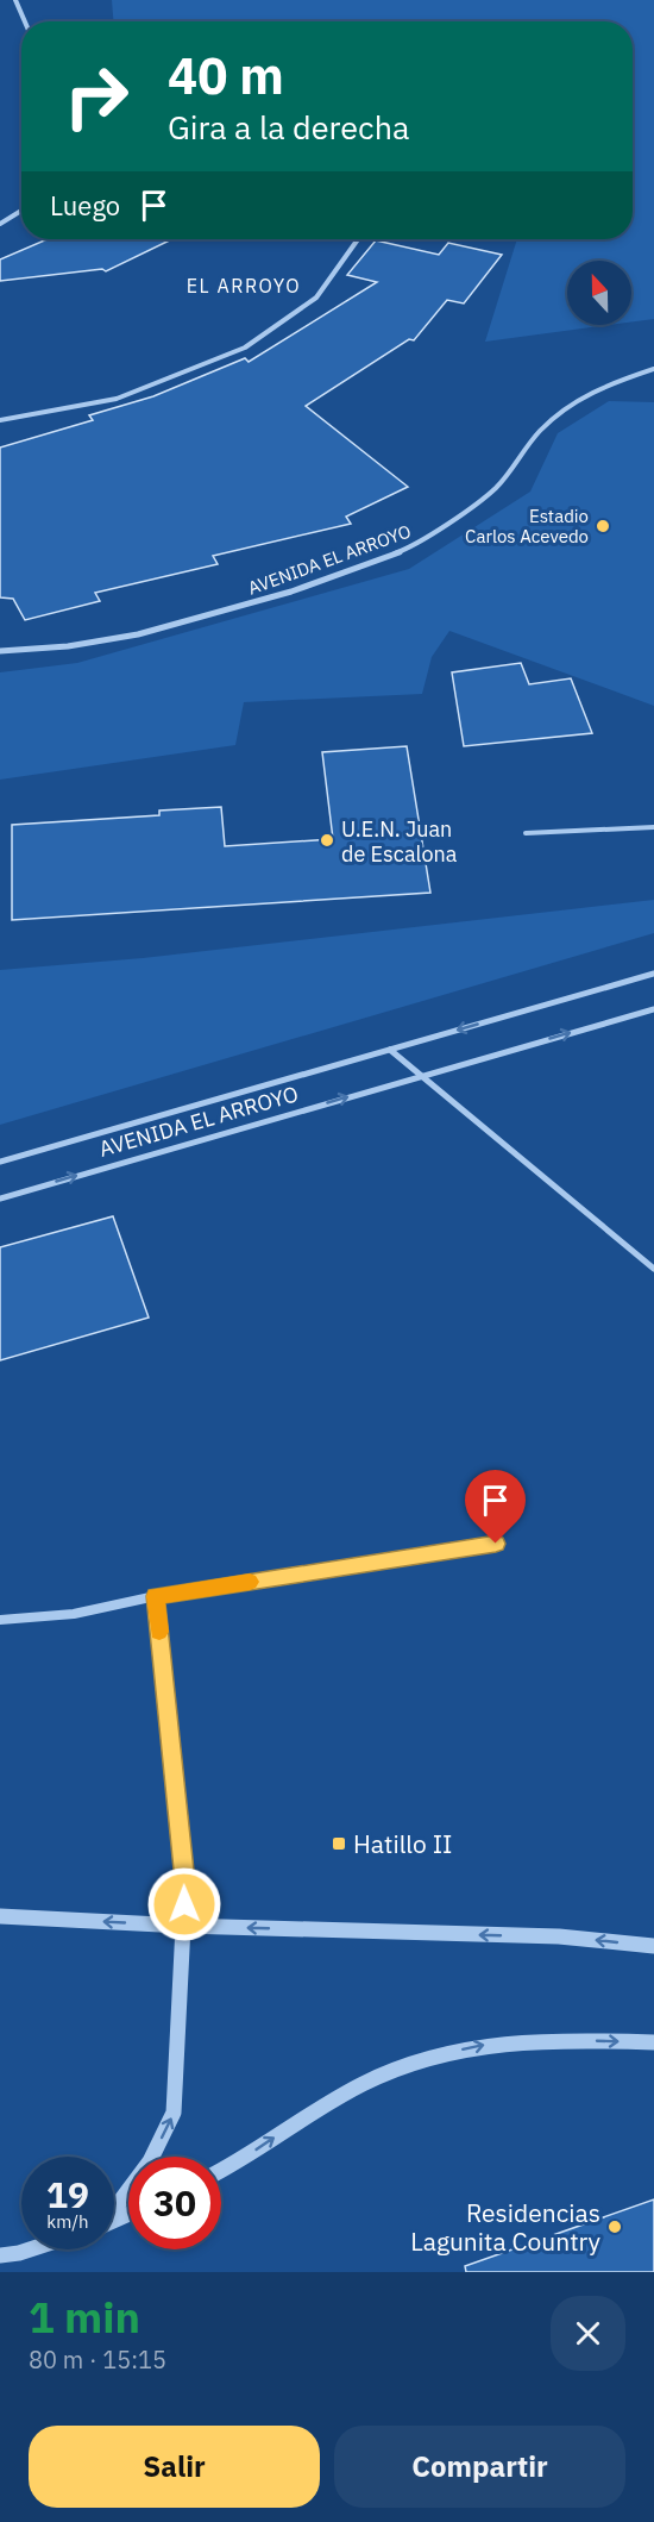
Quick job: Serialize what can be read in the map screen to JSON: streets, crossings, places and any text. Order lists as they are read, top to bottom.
{
  "streets": {
    "street": ["AVENIDA EL ARROYO"]
  },
  "districts": ["EL ARROYO"],
  "places": {
    "other": ["Estadio Carlos Acevedo", "U.E.N. Juan de Escalona", "Residencias Lagunita Country"],
    "transit": ["Hatillo II"]
  },
  "north": "top",
  "page": {
    "turn": ["40 m", "Gira a la derecha"],
    "then": "Luego",
    "speed": "19 km/h",
    "limit": "30",
    "heading": ["1 min", "80 m · 15:15"],
    "buttons": ["Salir", "Compartir"]
  }
}
